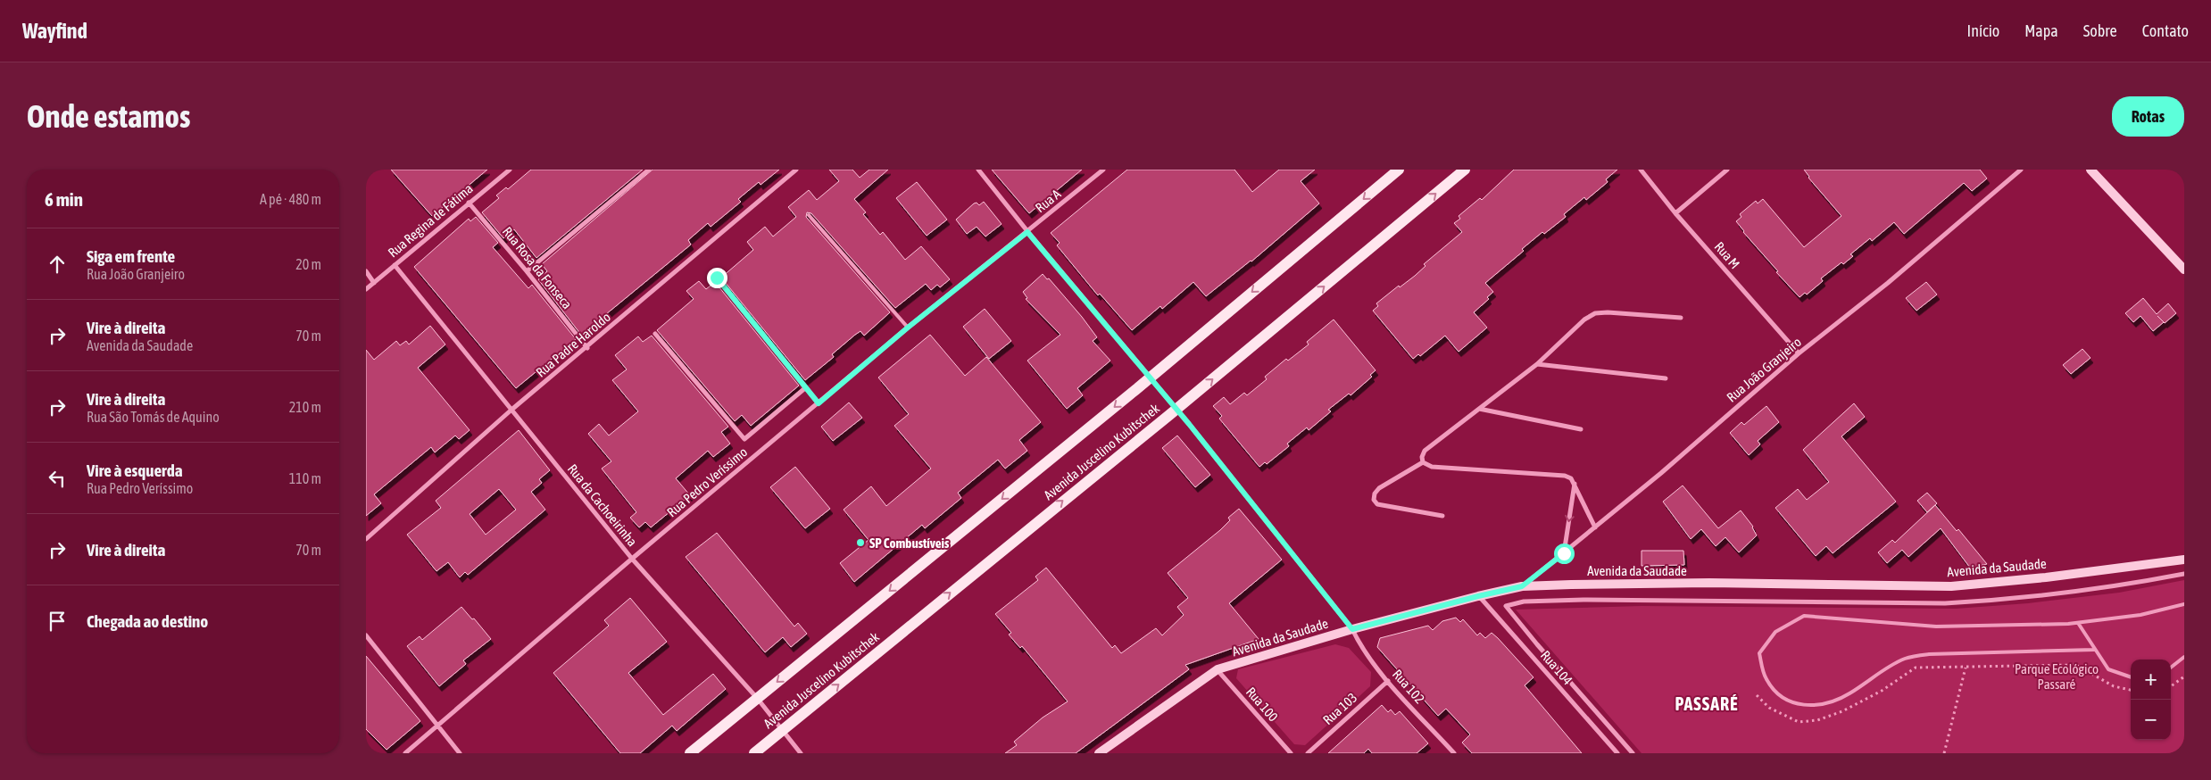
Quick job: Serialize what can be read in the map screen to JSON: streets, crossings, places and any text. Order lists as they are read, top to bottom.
{
  "streets": {
    "main road": ["Avenida Juscelino Kubitschek"],
    "street": [
      "Rua A",
      "Rua Regina de Fátima",
      "Rua M",
      "Rua Rosa da Fonseca",
      "Rua Padre Haroldo",
      "Rua João Granjeiro",
      "Rua Pedro Veríssimo",
      "Rua da Cachoeirinha",
      "Avenida da Saudade",
      "Rua 104",
      "Rua 102",
      "Rua 100",
      "Rua 103"
    ]
  },
  "crossings": [
    ["Rua A", "Rua Pedro Veríssimo"],
    ["Rua A", "Rua 102"],
    ["Rua Regina de Fátima", "Rua Rosa da Fonseca"],
    ["Rua Regina de Fátima", "Rua da Cachoeirinha"],
    ["Rua M", "Rua João Granjeiro"],
    ["Rua Rosa da Fonseca", "Rua Padre Haroldo"],
    ["Rua Padre Haroldo", "Rua da Cachoeirinha"],
    ["Rua João Granjeiro", "Avenida da Saudade"],
    ["Avenida Juscelino Kubitschek", "Rua da Cachoeirinha"],
    ["Avenida Juscelino Kubitschek", "Rua 102"],
    ["Rua Pedro Veríssimo", "Rua da Cachoeirinha"],
    ["Rua Pedro Veríssimo", "Rua 102"],
    ["Avenida da Saudade", "Rua 104"],
    ["Avenida da Saudade", "Rua 102"],
    ["Avenida da Saudade", "Rua 100"],
    ["Rua 102", "Rua 103"]
  ],
  "districts": ["PASSARÉ"],
  "parks": ["Parque Ecológico Passaré"],
  "places": ["SP Combustíveis"],
  "page": {
    "header": "Wayfind",
    "nav": [
      "Início",
      "Mapa",
      "Sobre",
      "Contato"
    ],
    "buttons": "Rotas",
    "title": "Onde estamos",
    "heading": ["6 min", "A pé · 480 m"],
    "list": [
      ["Siga em frente", "Rua João Granjeiro", "20 m"],
      ["Vire à direita", "Avenida da Saudade", "70 m"],
      ["Vire à direita", "Rua São Tomás de Aquino", "210 m"],
      ["Vire à esquerda", "Rua Pedro Veríssimo", "110 m"],
      ["Vire à direita", "70 m"],
      "Chegada ao destino"
    ],
    "map_buttons": ["+", "−"]
  }
}
